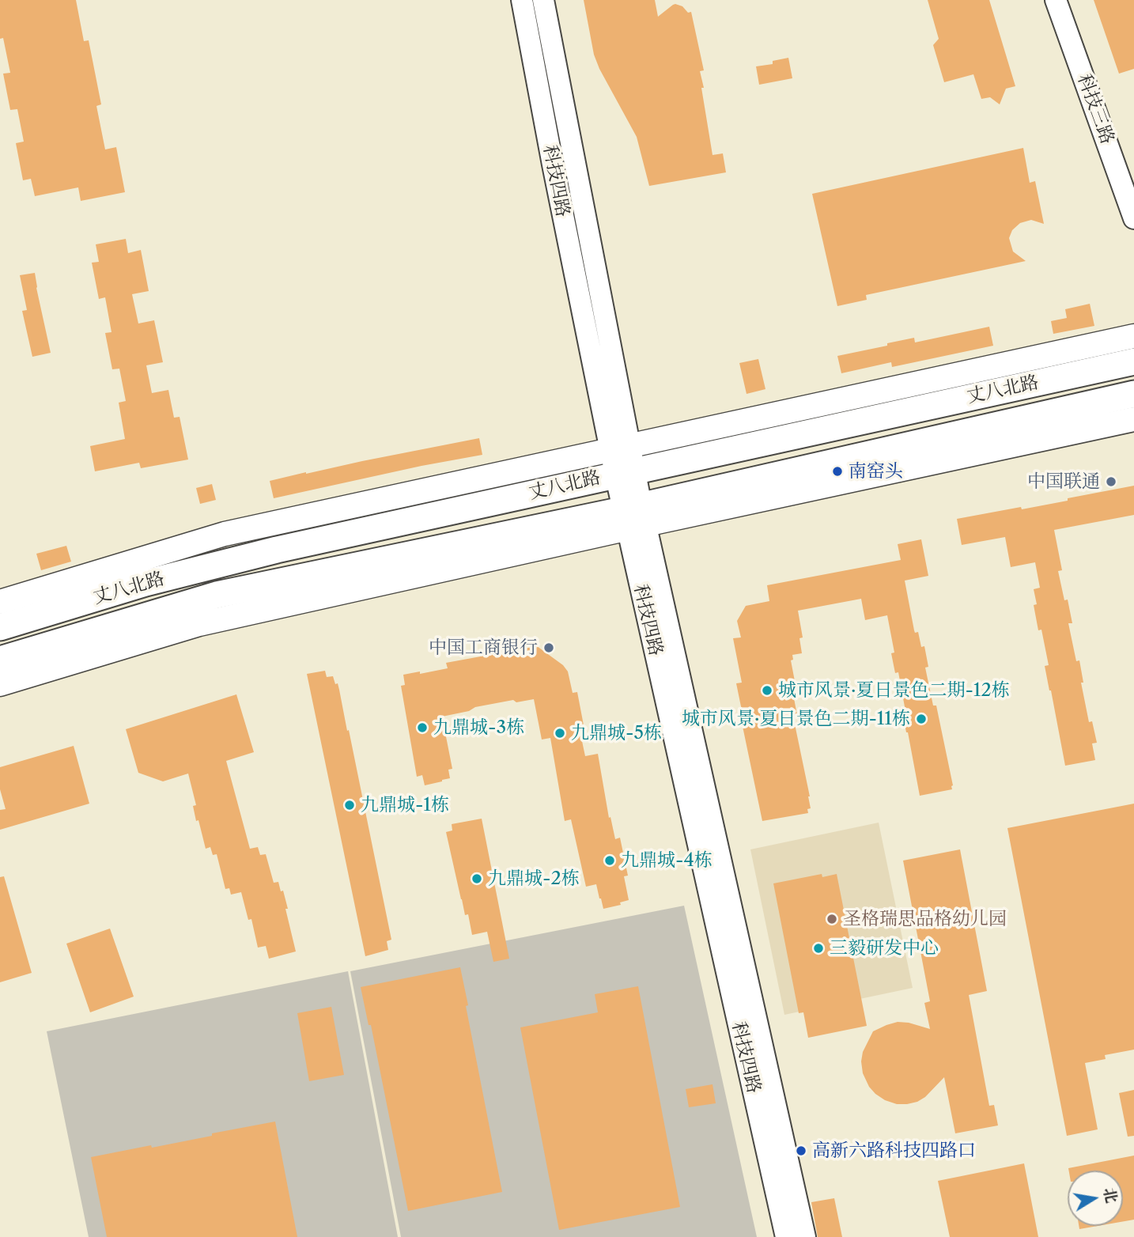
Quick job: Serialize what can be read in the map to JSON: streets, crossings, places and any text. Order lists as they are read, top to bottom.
{
  "streets": {
    "main road": ["丈八北路"],
    "street": ["科技三路", "科技四路"]
  },
  "crossings": [
    ["科技四路", "丈八北路"]
  ],
  "places": [
    "南窑头",
    "中国联通",
    "中国工商银行",
    "城市风景·夏日景色二期-12栋",
    "城市风景·夏日景色二期-11栋",
    "九鼎城-3栋",
    "九鼎城-5栋",
    "九鼎城-1栋",
    "九鼎城-4栋",
    "九鼎城-2栋",
    "圣格瑞思品格幼儿园",
    "三毅研发中心",
    "高新六路科技四路口"
  ],
  "north": "right"
}
